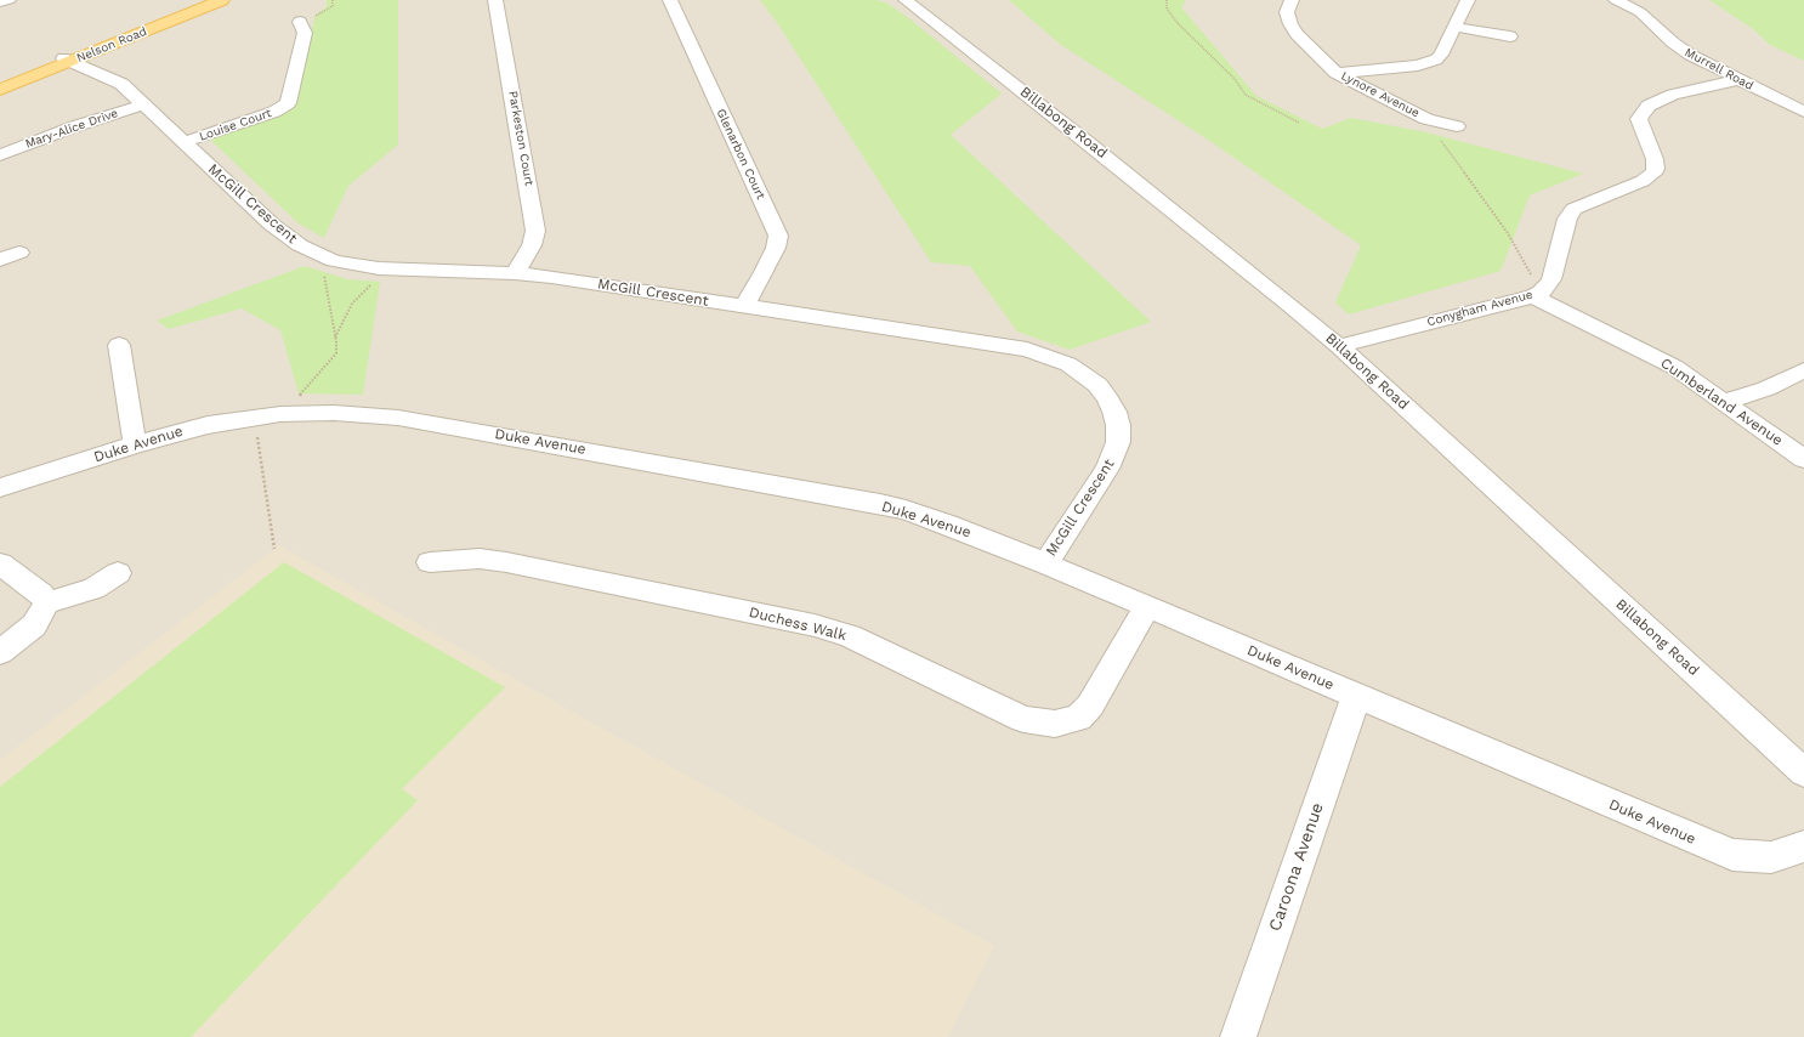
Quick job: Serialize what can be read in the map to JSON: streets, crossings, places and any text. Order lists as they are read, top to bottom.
{
  "streets": {
    "main road": ["Nelson Road"],
    "street": [
      "Murrell Road",
      "Lynore Avenue",
      "Billabong Road",
      "Louise Court",
      "Mary-Alice Drive",
      "Parkeston Court",
      "Glenarbon Court",
      "McGill Crescent",
      "Conygham Avenue",
      "Cumberland Avenue",
      "Duke Avenue",
      "Duchess Walk",
      "Caroona Avenue"
    ]
  },
  "crossings": [
    ["Nelson Road", "McGill Crescent"],
    ["Murrell Road", "Conygham Avenue"],
    ["Billabong Road", "Conygham Avenue"],
    ["Louise Court", "McGill Crescent"],
    ["Mary-Alice Drive", "McGill Crescent"],
    ["Parkeston Court", "McGill Crescent"],
    ["Glenarbon Court", "McGill Crescent"],
    ["McGill Crescent", "Duke Avenue"],
    ["Conygham Avenue", "Cumberland Avenue"],
    ["Duke Avenue", "Duchess Walk"],
    ["Duke Avenue", "Caroona Avenue"]
  ]
}
